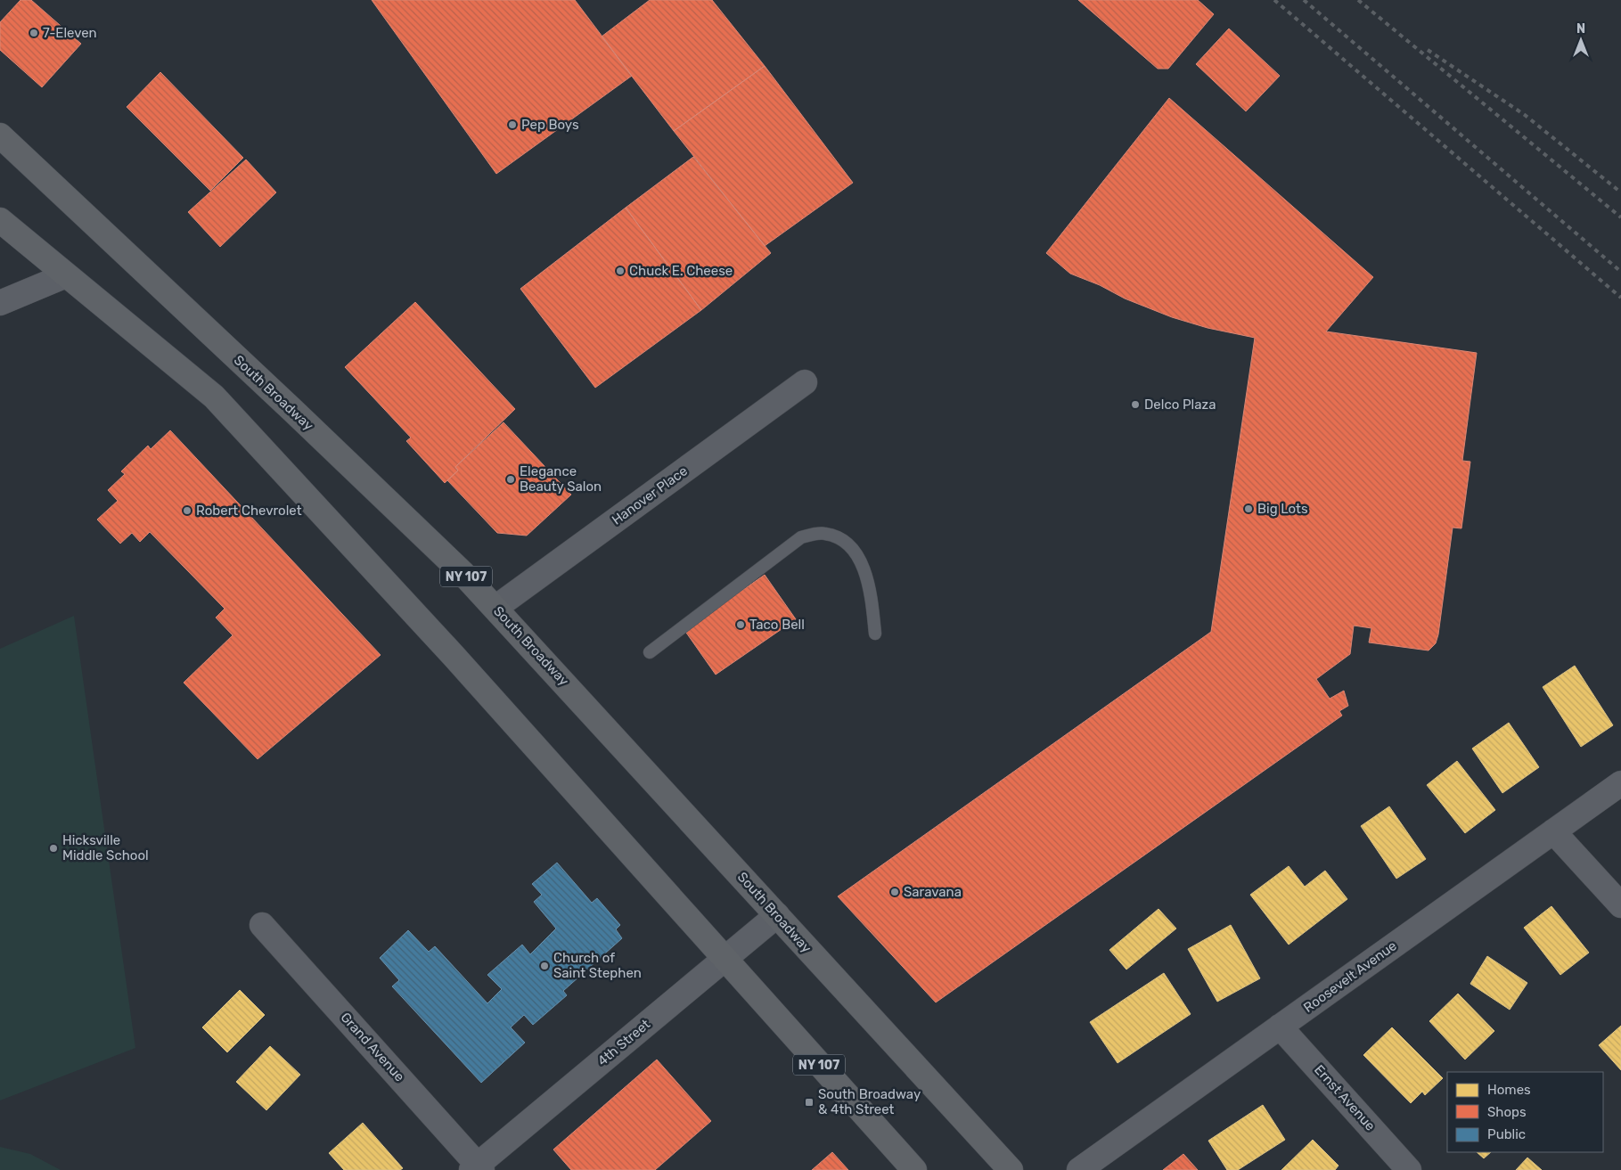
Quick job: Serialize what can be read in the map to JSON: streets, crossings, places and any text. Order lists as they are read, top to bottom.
{
  "streets": {
    "main road": ["South Broadway", "NY 107"],
    "street": [
      "Hanover Place",
      "Roosevelt Avenue",
      "4th Street",
      "Grand Avenue",
      "Ernst Avenue"
    ]
  },
  "crossings": [
    ["South Broadway", "Hanover Place"],
    ["South Broadway", "4th Street"],
    ["NY 107", "4th Street"],
    ["Roosevelt Avenue", "Ernst Avenue"],
    ["4th Street", "Grand Avenue"]
  ],
  "places": {
    "other": [
      "7-Eleven",
      "Pep Boys",
      "Chuck E. Cheese",
      "Delco Plaza",
      "Elegance Beauty Salon",
      "Big Lots",
      "Robert Chevrolet",
      "Taco Bell",
      "Hicksville Middle School",
      "Saravana",
      "Church of Saint Stephen"
    ],
    "transit": ["South Broadway & 4th Street"]
  },
  "legend": ["Homes", "Shops", "Public"],
  "north": "top"
}
